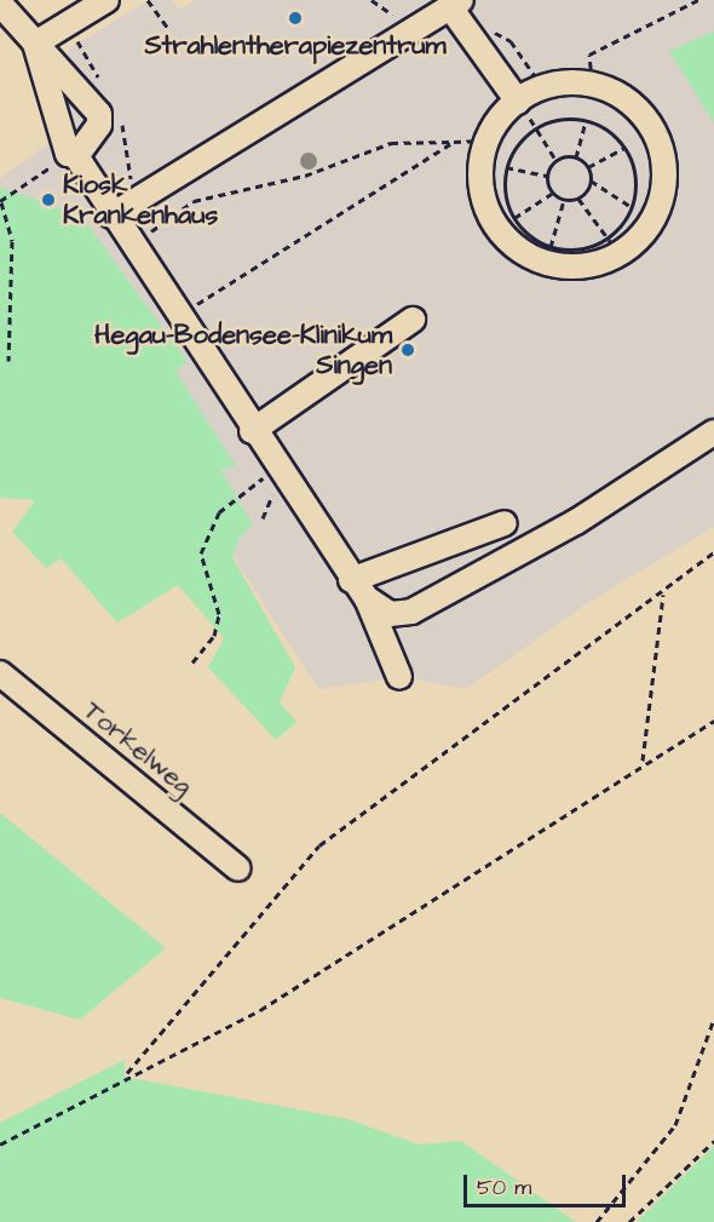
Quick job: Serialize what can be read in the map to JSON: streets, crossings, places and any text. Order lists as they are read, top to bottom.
{
  "streets": {
    "street": ["Torkelweg"]
  },
  "places": ["Strahlentherapiezentrum", "Kiosk Krankenhaus", "Hegau-Bodensee-Klinikum Singen"],
  "scale_bar": "50 m"
}
